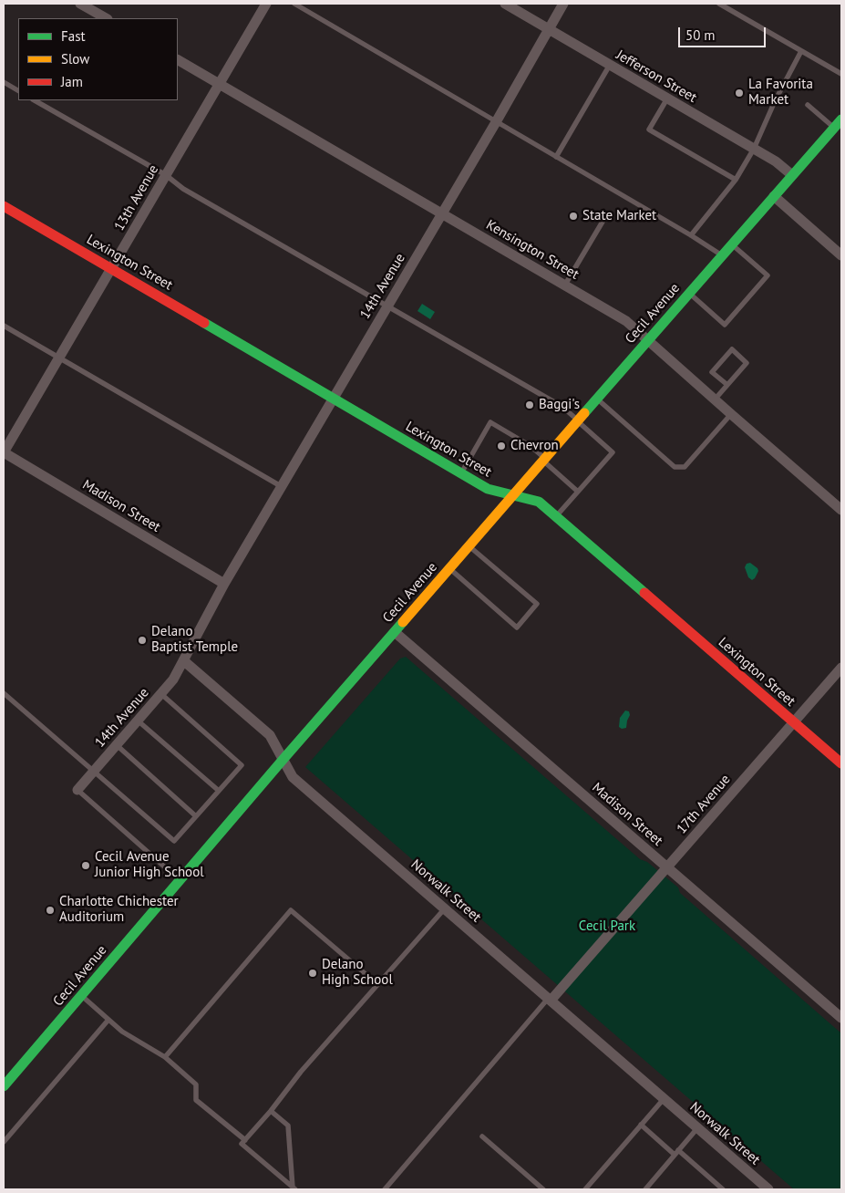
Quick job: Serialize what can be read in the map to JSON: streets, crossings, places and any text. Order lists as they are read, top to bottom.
{
  "streets": {
    "main road": ["Lexington Street", "Cecil Avenue"],
    "street": [
      "Jefferson Street",
      "13th Avenue",
      "Kensington Street",
      "14th Avenue",
      "Madison Street",
      "17th Avenue",
      "Norwalk Street"
    ]
  },
  "crossings": [
    ["Jefferson Street", "14th Avenue"],
    ["Jefferson Street", "Cecil Avenue"],
    ["13th Avenue", "Kensington Street"],
    ["13th Avenue", "Lexington Street"],
    ["13th Avenue", "Madison Street"],
    ["Kensington Street", "14th Avenue"],
    ["Kensington Street", "Cecil Avenue"],
    ["Lexington Street", "14th Avenue"],
    ["Lexington Street", "Cecil Avenue"],
    ["Lexington Street", "17th Avenue"],
    ["14th Avenue", "Madison Street"],
    ["14th Avenue", "Norwalk Street"],
    ["Cecil Avenue", "Madison Street"],
    ["Cecil Avenue", "Norwalk Street"],
    ["Madison Street", "17th Avenue"],
    ["17th Avenue", "Norwalk Street"]
  ],
  "parks": ["Cecil Park"],
  "places": [
    "La Favorita Market",
    "State Market",
    "Baggi's",
    "Chevron",
    "Delano Baptist Temple",
    "Cecil Avenue Junior High School",
    "Charlotte Chichester Auditorium",
    "Delano High School"
  ],
  "legend": ["Fast", "Slow", "Jam"],
  "scale_bar": "50 m"
}
